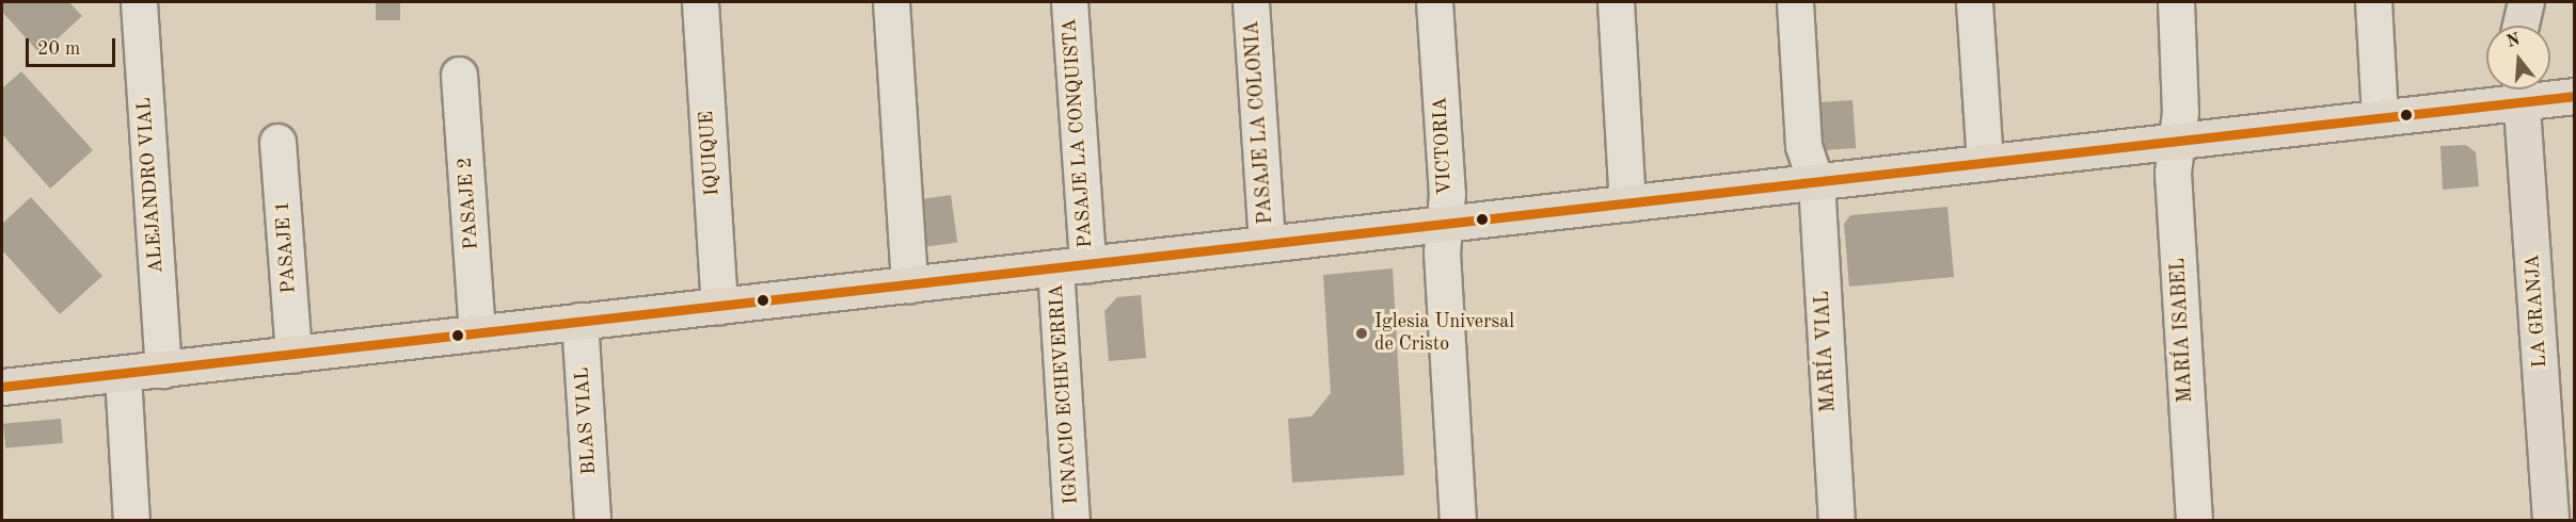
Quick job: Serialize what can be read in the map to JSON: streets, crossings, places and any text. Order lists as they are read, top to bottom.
{
  "streets": {
    "main road": ["LA GRANJA"],
    "street": [
      "PASAJE LA COLONIA",
      "PASAJE LA CONQUISTA",
      "VICTORIA",
      "IQUIQUE",
      "ALEJANDRO VIAL",
      "PASAJE 2",
      "PASAJE 1",
      "MARÍA ISABEL",
      "MARÍA VIAL",
      "IGNACIO ECHEVERRIA",
      "BLAS VIAL"
    ]
  },
  "crossings": [
    ["PASAJE LA CONQUISTA", "IGNACIO ECHEVERRIA"]
  ],
  "places": ["Iglesia Universal de Cristo"],
  "scale_bar": "20 m",
  "north": "top"
}
